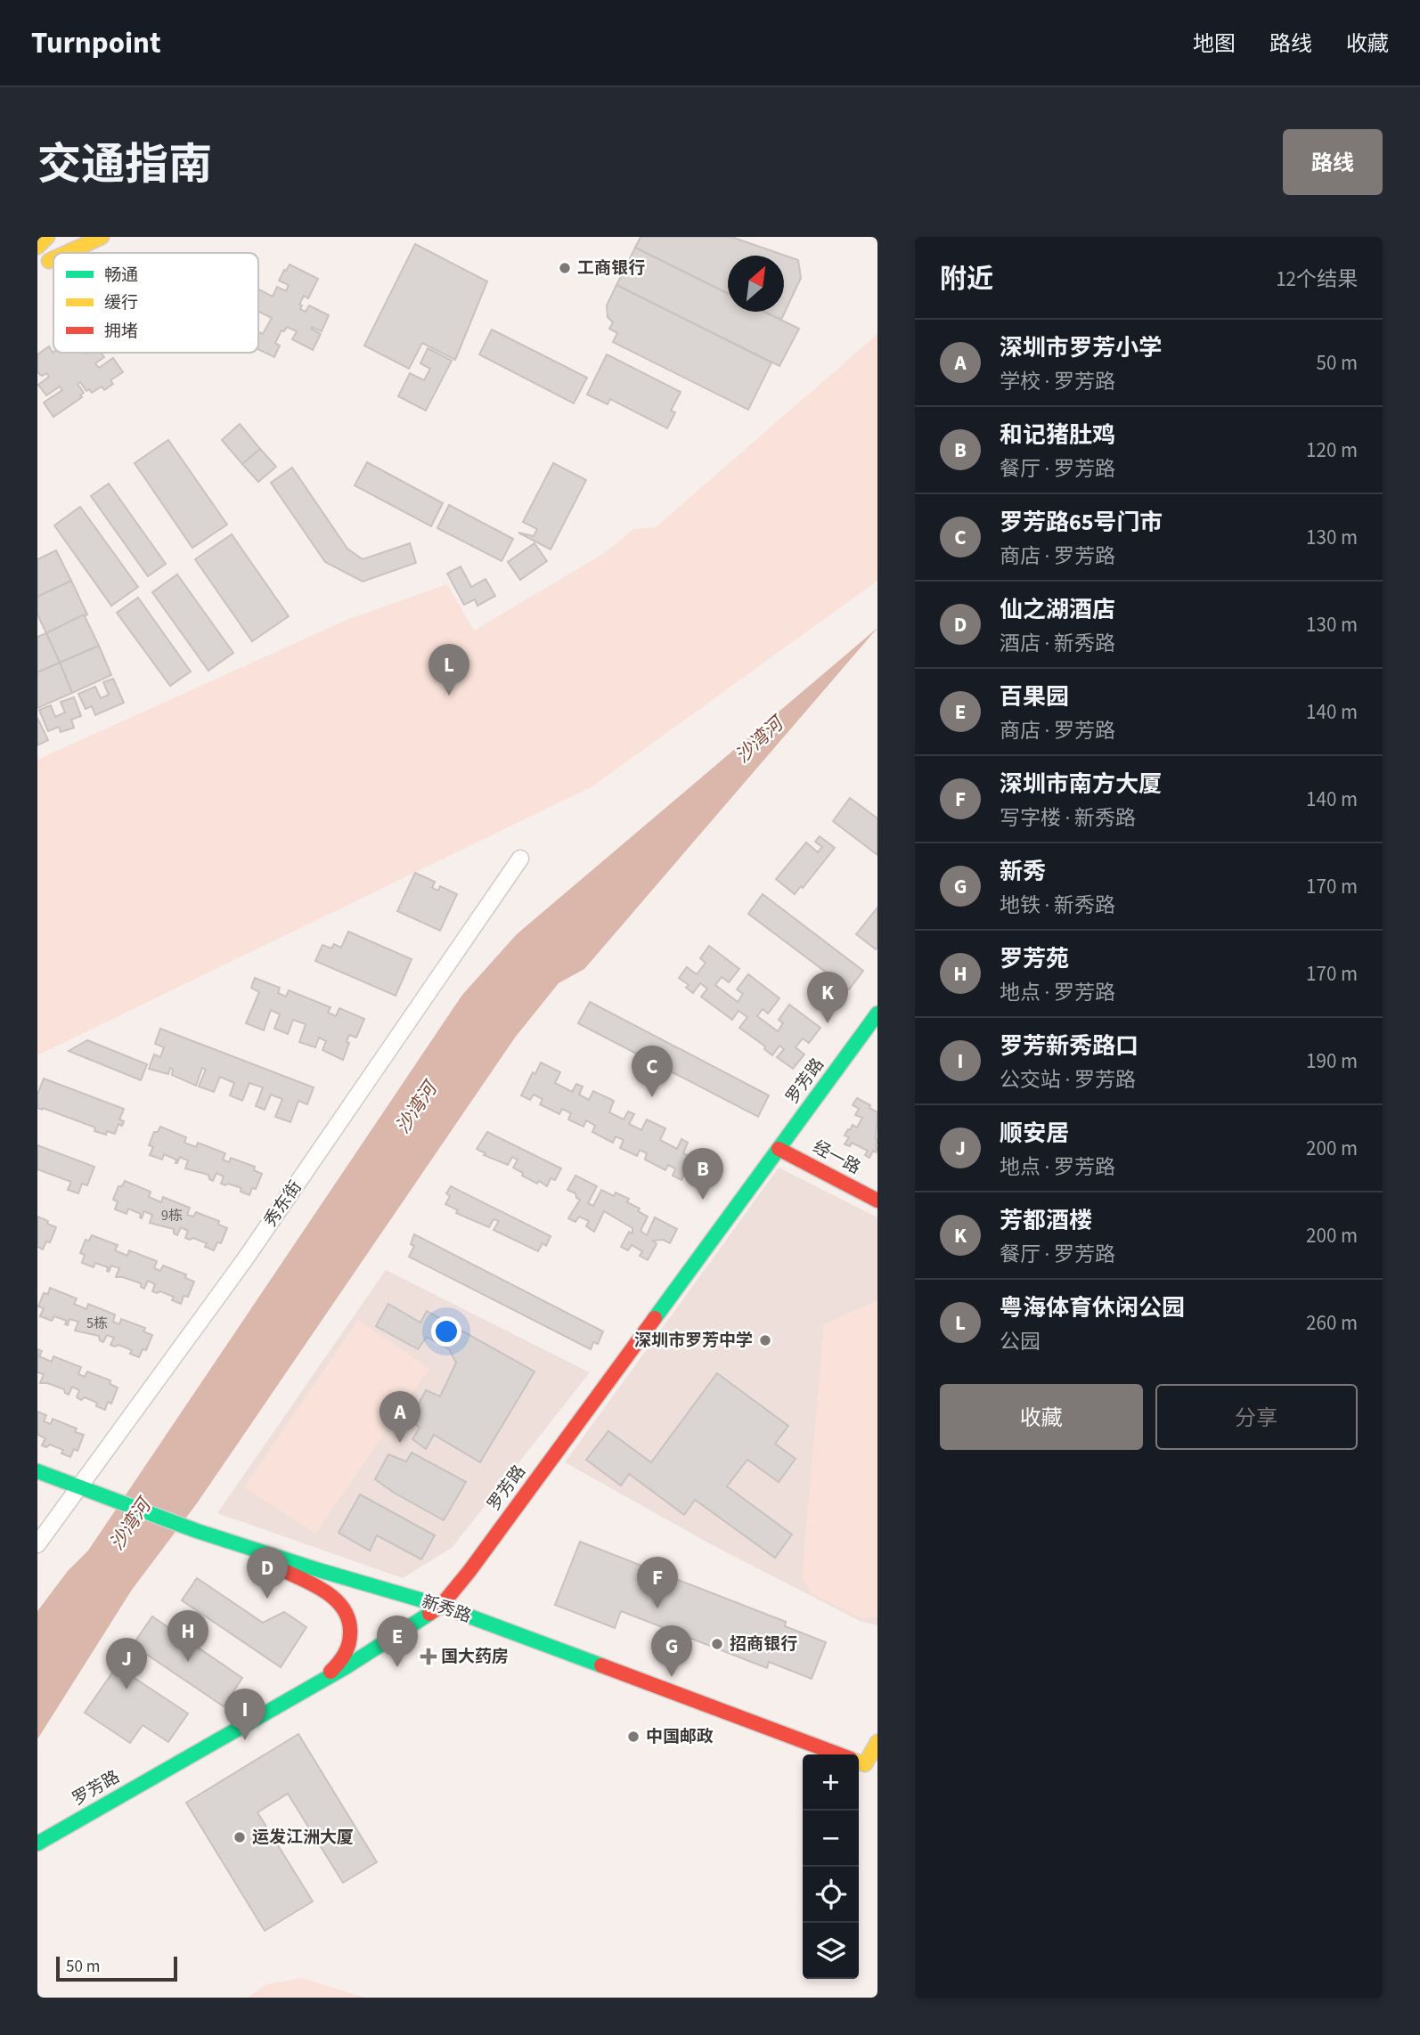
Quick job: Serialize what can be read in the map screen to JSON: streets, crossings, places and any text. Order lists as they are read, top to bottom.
{
  "streets": {
    "main road": ["罗芳路", "经一路", "新秀路"],
    "street": ["秀东街"]
  },
  "crossings": [
    ["罗芳路", "经一路"],
    ["罗芳路", "新秀路"],
    ["秀东街", "新秀路"]
  ],
  "water": ["沙湾河"],
  "places": {
    "other": [
      "工商银行",
      "深圳市罗芳中学",
      "招商银行",
      "中国邮政",
      "运发江洲大厦"
    ],
    "health": ["国大药房"]
  },
  "house_numbers": ["9栋", "5栋"],
  "legend": ["畅通", "缓行", "拥堵"],
  "scale_bar": "50 m",
  "north": "top right",
  "page": {
    "header": "Turnpoint",
    "nav": ["地图", "路线", "收藏"],
    "title": "交通指南",
    "buttons": [
      "路线",
      ["收藏", "分享"]
    ],
    "heading": ["附近", "12个结果"],
    "list": [
      {
        "mark": "A",
        "name": "深圳市罗芳小学",
        "note": "学校 · 罗芳路",
        "value": "50 m"
      },
      {
        "mark": "B",
        "name": "和记猪肚鸡",
        "note": "餐厅 · 罗芳路",
        "value": "120 m"
      },
      {
        "mark": "C",
        "name": "罗芳路65号门市",
        "note": "商店 · 罗芳路",
        "value": "130 m"
      },
      {
        "mark": "D",
        "name": "仙之湖酒店",
        "note": "酒店 · 新秀路",
        "value": "130 m"
      },
      {
        "mark": "E",
        "name": "百果园",
        "note": "商店 · 罗芳路",
        "value": "140 m"
      },
      {
        "mark": "F",
        "name": "深圳市南方大厦",
        "note": "写字楼 · 新秀路",
        "value": "140 m"
      },
      {
        "mark": "G",
        "name": "新秀",
        "note": "地铁 · 新秀路",
        "value": "170 m"
      },
      {
        "mark": "H",
        "name": "罗芳苑",
        "note": "地点 · 罗芳路",
        "value": "170 m"
      },
      {
        "mark": "I",
        "name": "罗芳新秀路口",
        "note": "公交站 · 罗芳路",
        "value": "190 m"
      },
      {
        "mark": "J",
        "name": "顺安居",
        "note": "地点 · 罗芳路",
        "value": "200 m"
      },
      {
        "mark": "K",
        "name": "芳都酒楼",
        "note": "餐厅 · 罗芳路",
        "value": "200 m"
      },
      {
        "mark": "L",
        "name": "粤海体育休闲公园",
        "note": "公园",
        "value": "260 m"
      }
    ],
    "pins": [
      "L",
      "K",
      "C",
      "B",
      "A",
      "D",
      "F",
      "H",
      "E",
      "G",
      "J",
      "I"
    ],
    "map_buttons": ["+", "−"],
    "scale": "50 m"
  }
}
